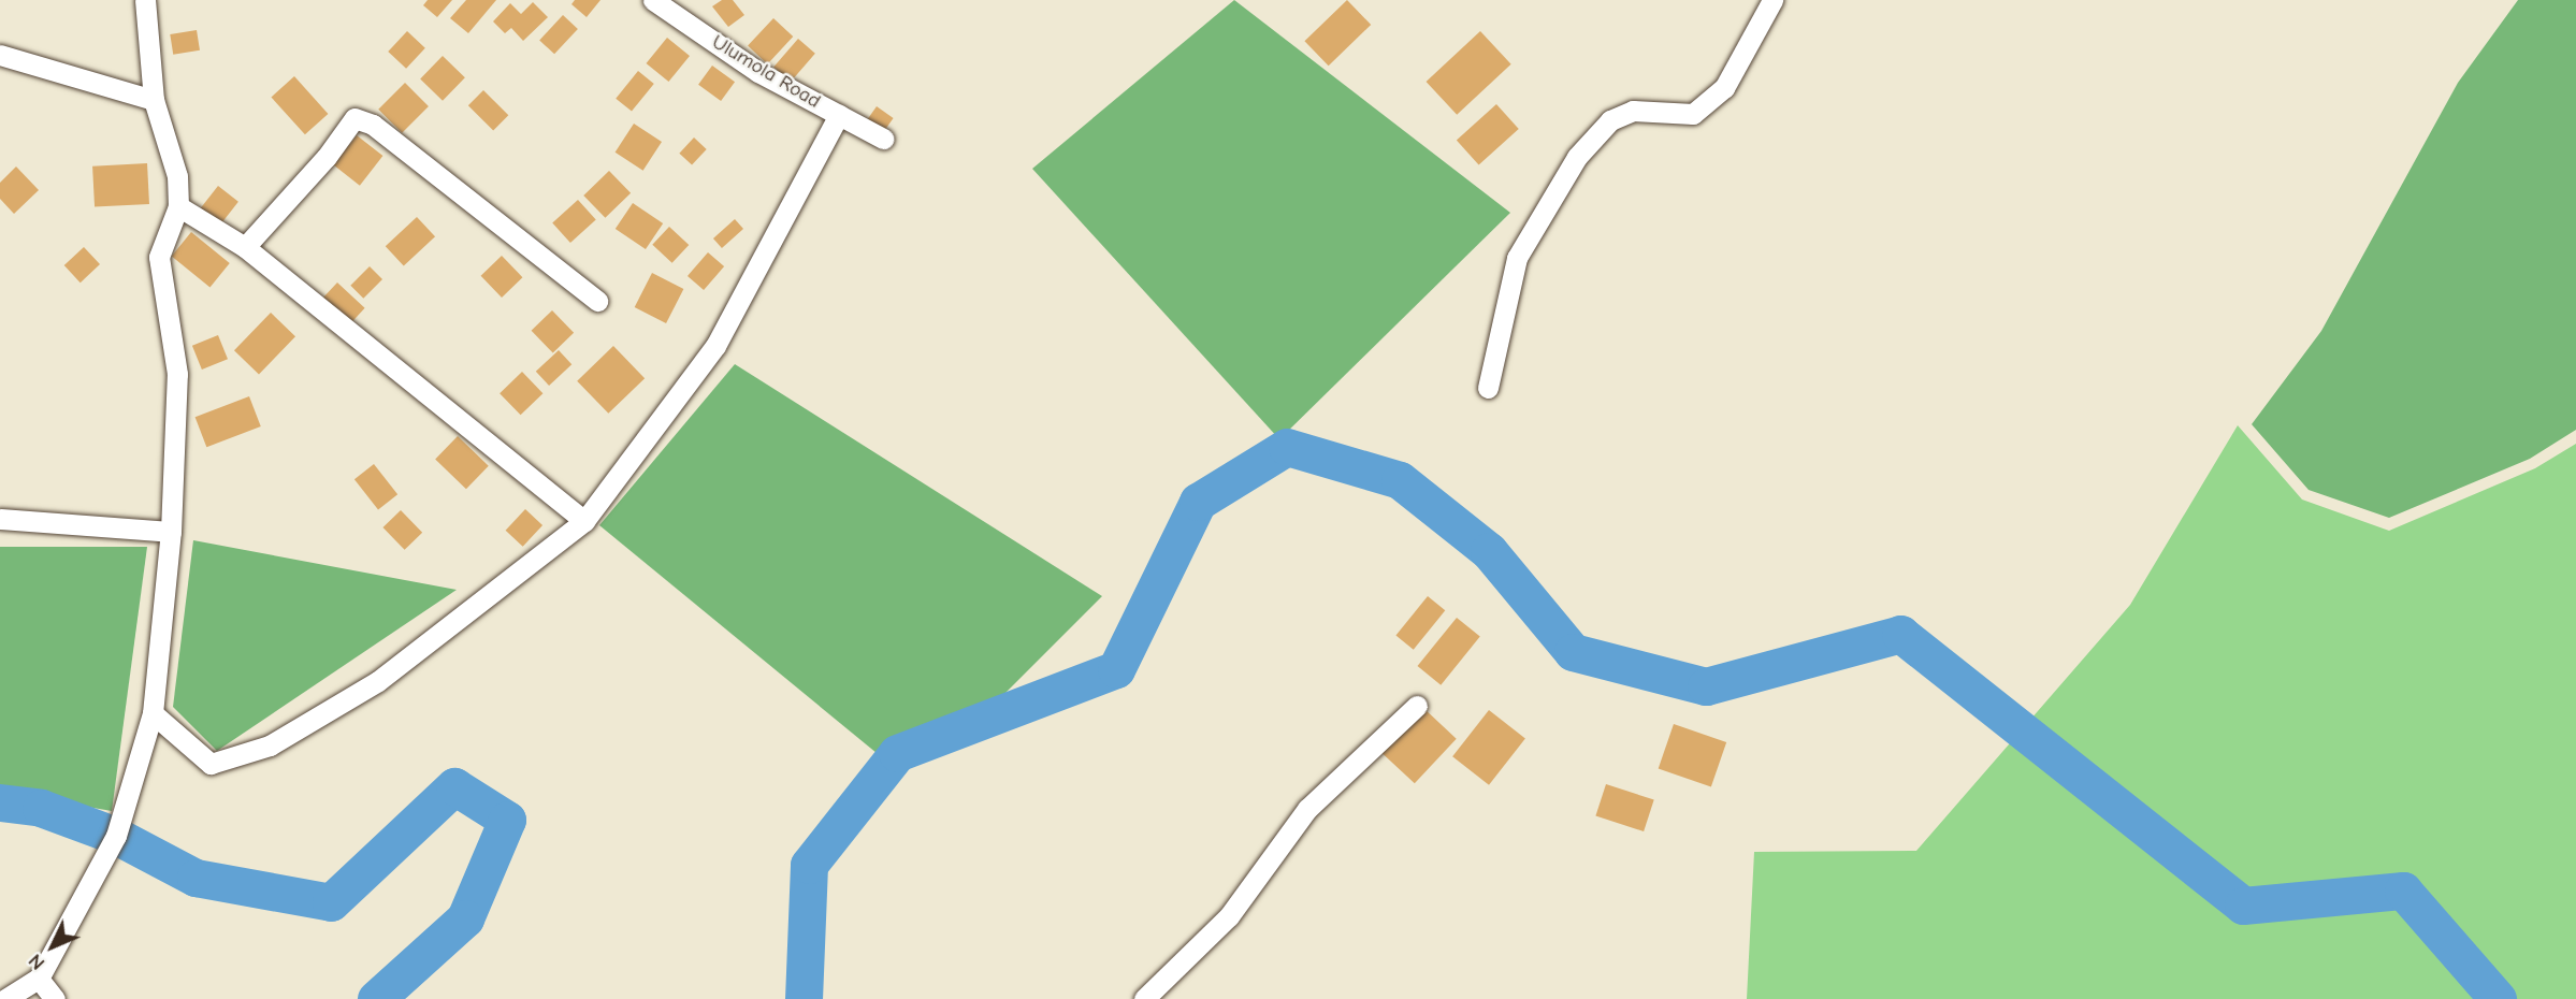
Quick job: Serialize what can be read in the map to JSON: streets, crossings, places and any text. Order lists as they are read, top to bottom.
{
  "streets": {
    "street": ["Ulumola Road"]
  },
  "north": "bottom left"
}
